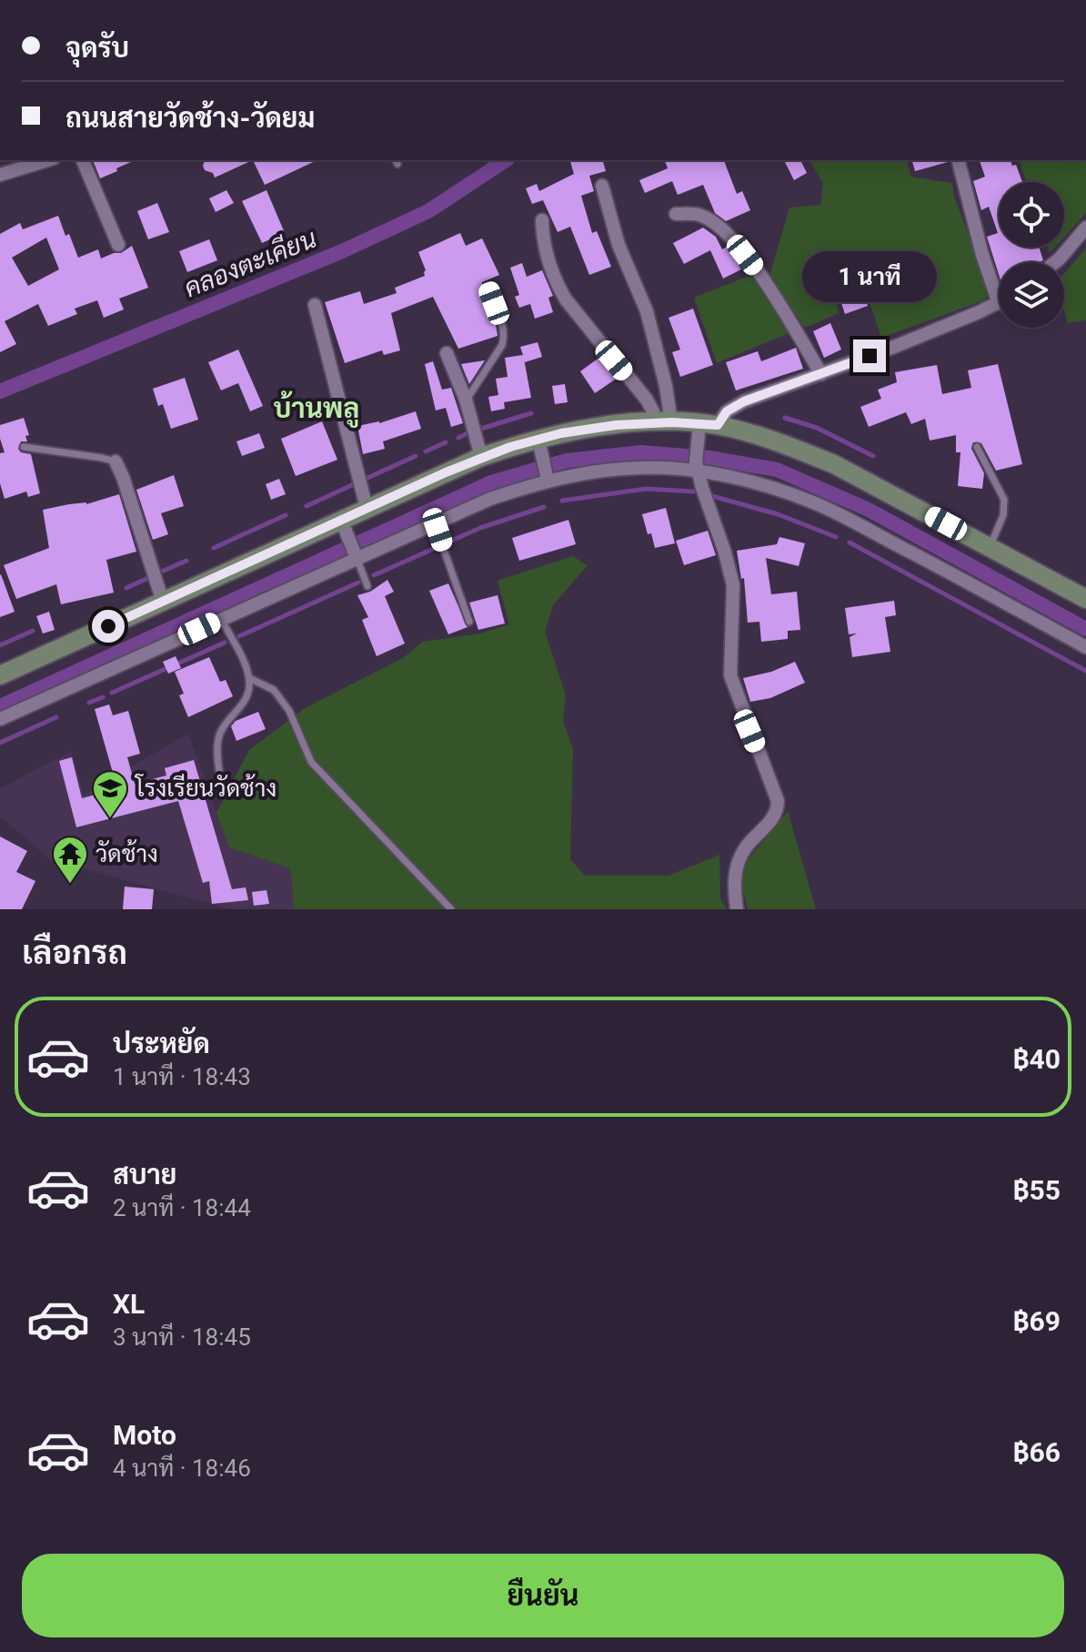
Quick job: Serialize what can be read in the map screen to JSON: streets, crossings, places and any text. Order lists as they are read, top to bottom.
{
  "districts": ["บ้านพลู"],
  "water": ["คลองตะเคียน"],
  "places": {
    "school or university": ["โรงเรียนวัดช้าง"],
    "temple": ["วัดช้าง"]
  },
  "page": {
    "banner": ["จุดรับ", "ถนนสายวัดช้าง-วัดยม"],
    "bubble": "1 นาที",
    "heading": "เลือกรถ",
    "list": [
      {
        "name": "ประหยัด",
        "note": "1 นาที · 18:43",
        "value": "฿40"
      },
      {
        "name": "สบาย",
        "note": "2 นาที · 18:44",
        "value": "฿55"
      },
      {
        "name": "XL",
        "note": "3 นาที · 18:45",
        "value": "฿69"
      },
      {
        "name": "Moto",
        "note": "4 นาที · 18:46",
        "value": "฿66"
      }
    ],
    "buttons": "ยืนยัน"
  }
}
